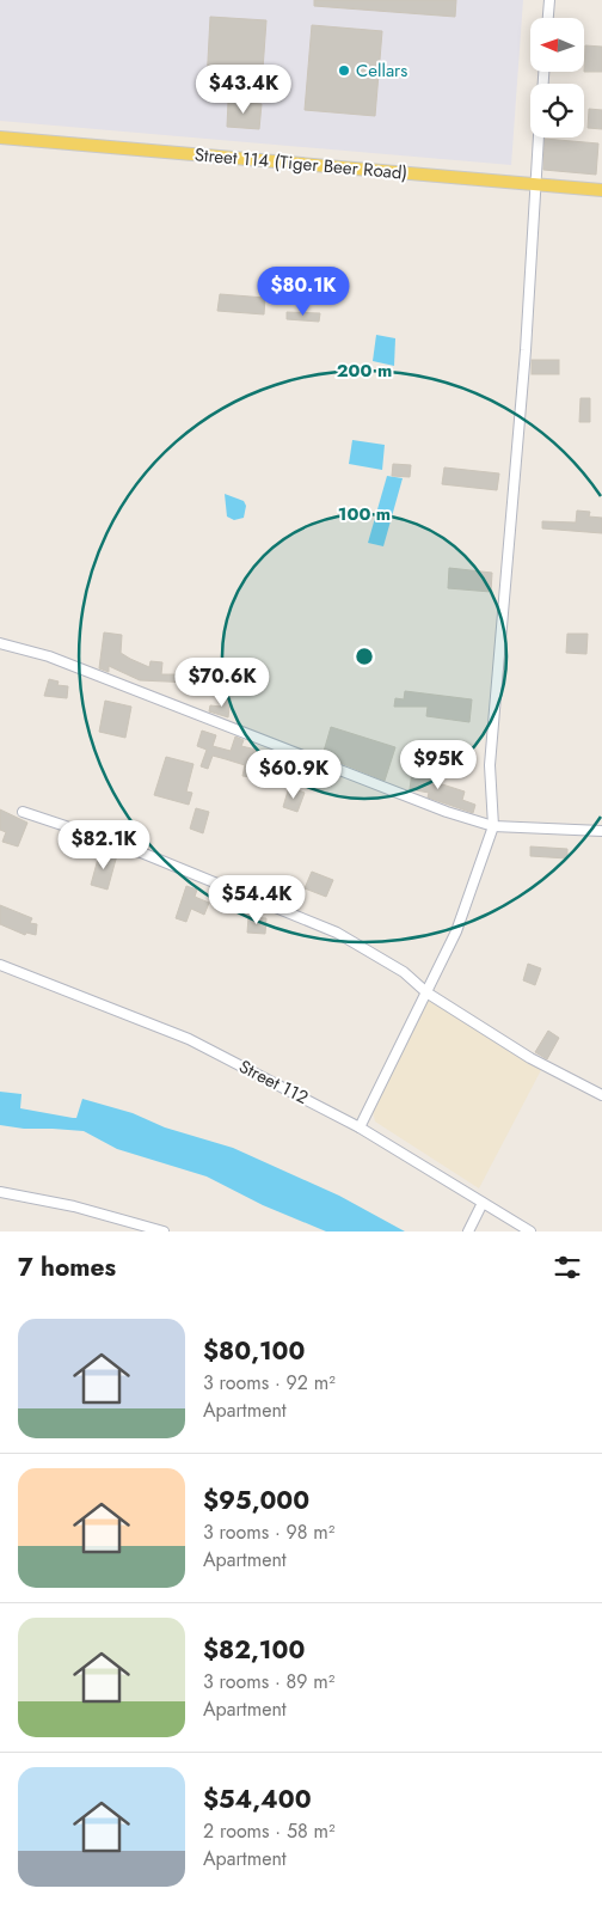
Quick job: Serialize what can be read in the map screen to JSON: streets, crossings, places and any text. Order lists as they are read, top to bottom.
{
  "streets": {
    "main road": ["Street 114 (Tiger Beer Road)"],
    "street": ["Street 112"]
  },
  "places": ["Cellars"],
  "north": "left",
  "page": {
    "price": [
      "$43.4K",
      "$80.1K",
      "$70.6K",
      "$95K",
      "$60.9K",
      "$82.1K",
      "$54.4K"
    ],
    "heading": "7 homes",
    "list": [
      {
        "name": "$80,100",
        "note": "3 rooms · 92 m² · Apartment"
      },
      {
        "name": "$95,000",
        "note": "3 rooms · 98 m² · Apartment"
      },
      {
        "name": "$82,100",
        "note": "3 rooms · 89 m² · Apartment"
      },
      {
        "name": "$54,400",
        "note": "2 rooms · 58 m² · Apartment"
      }
    ]
  },
  "rings": ["200 m", "100 m"]
}
